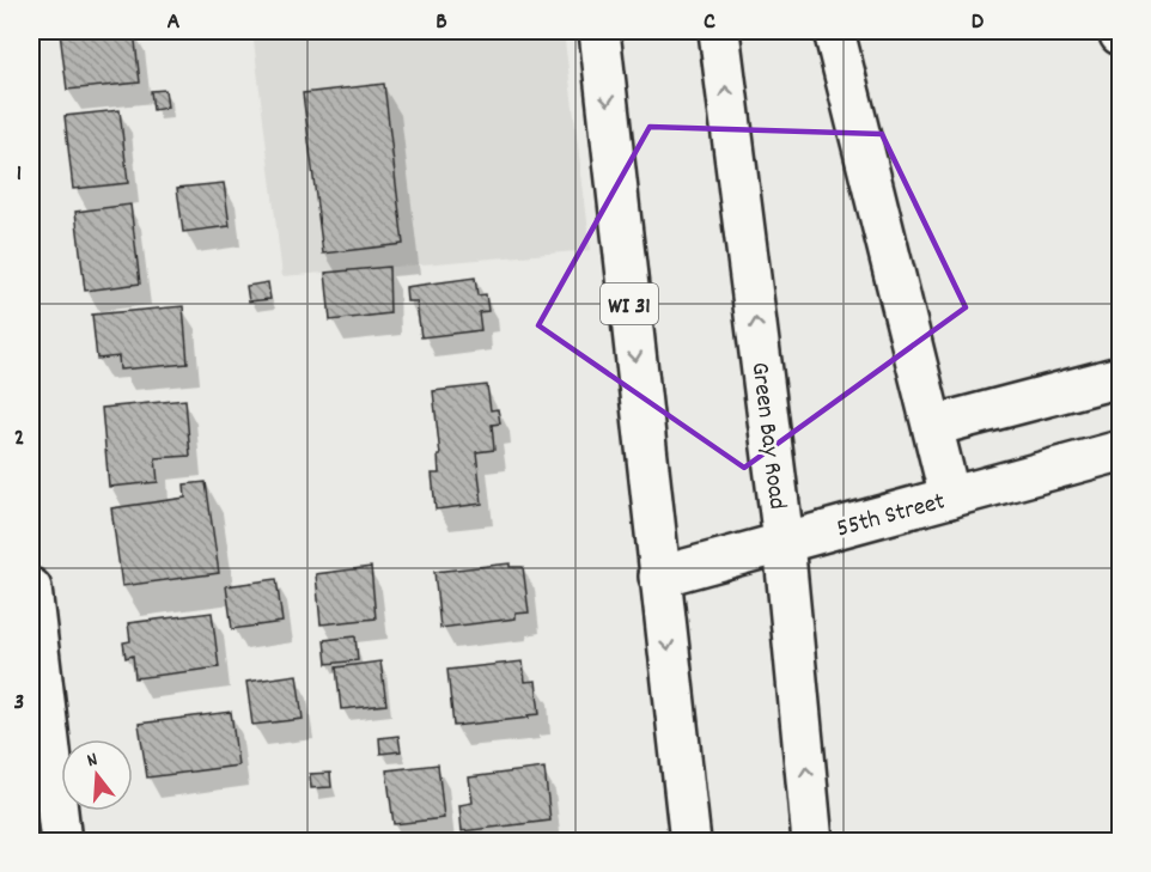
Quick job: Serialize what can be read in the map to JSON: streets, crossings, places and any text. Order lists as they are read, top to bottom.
{
  "streets": {
    "main road": ["WI 31", "Green Bay Road", "55th Street"]
  },
  "crossings": [
    ["WI 31", "55th Street"],
    ["Green Bay Road", "55th Street"]
  ],
  "north": "top",
  "grid": {
    "columns": [
      "A",
      "B",
      "C",
      "D"
    ],
    "rows": ["1", "2", "3"]
  }
}
